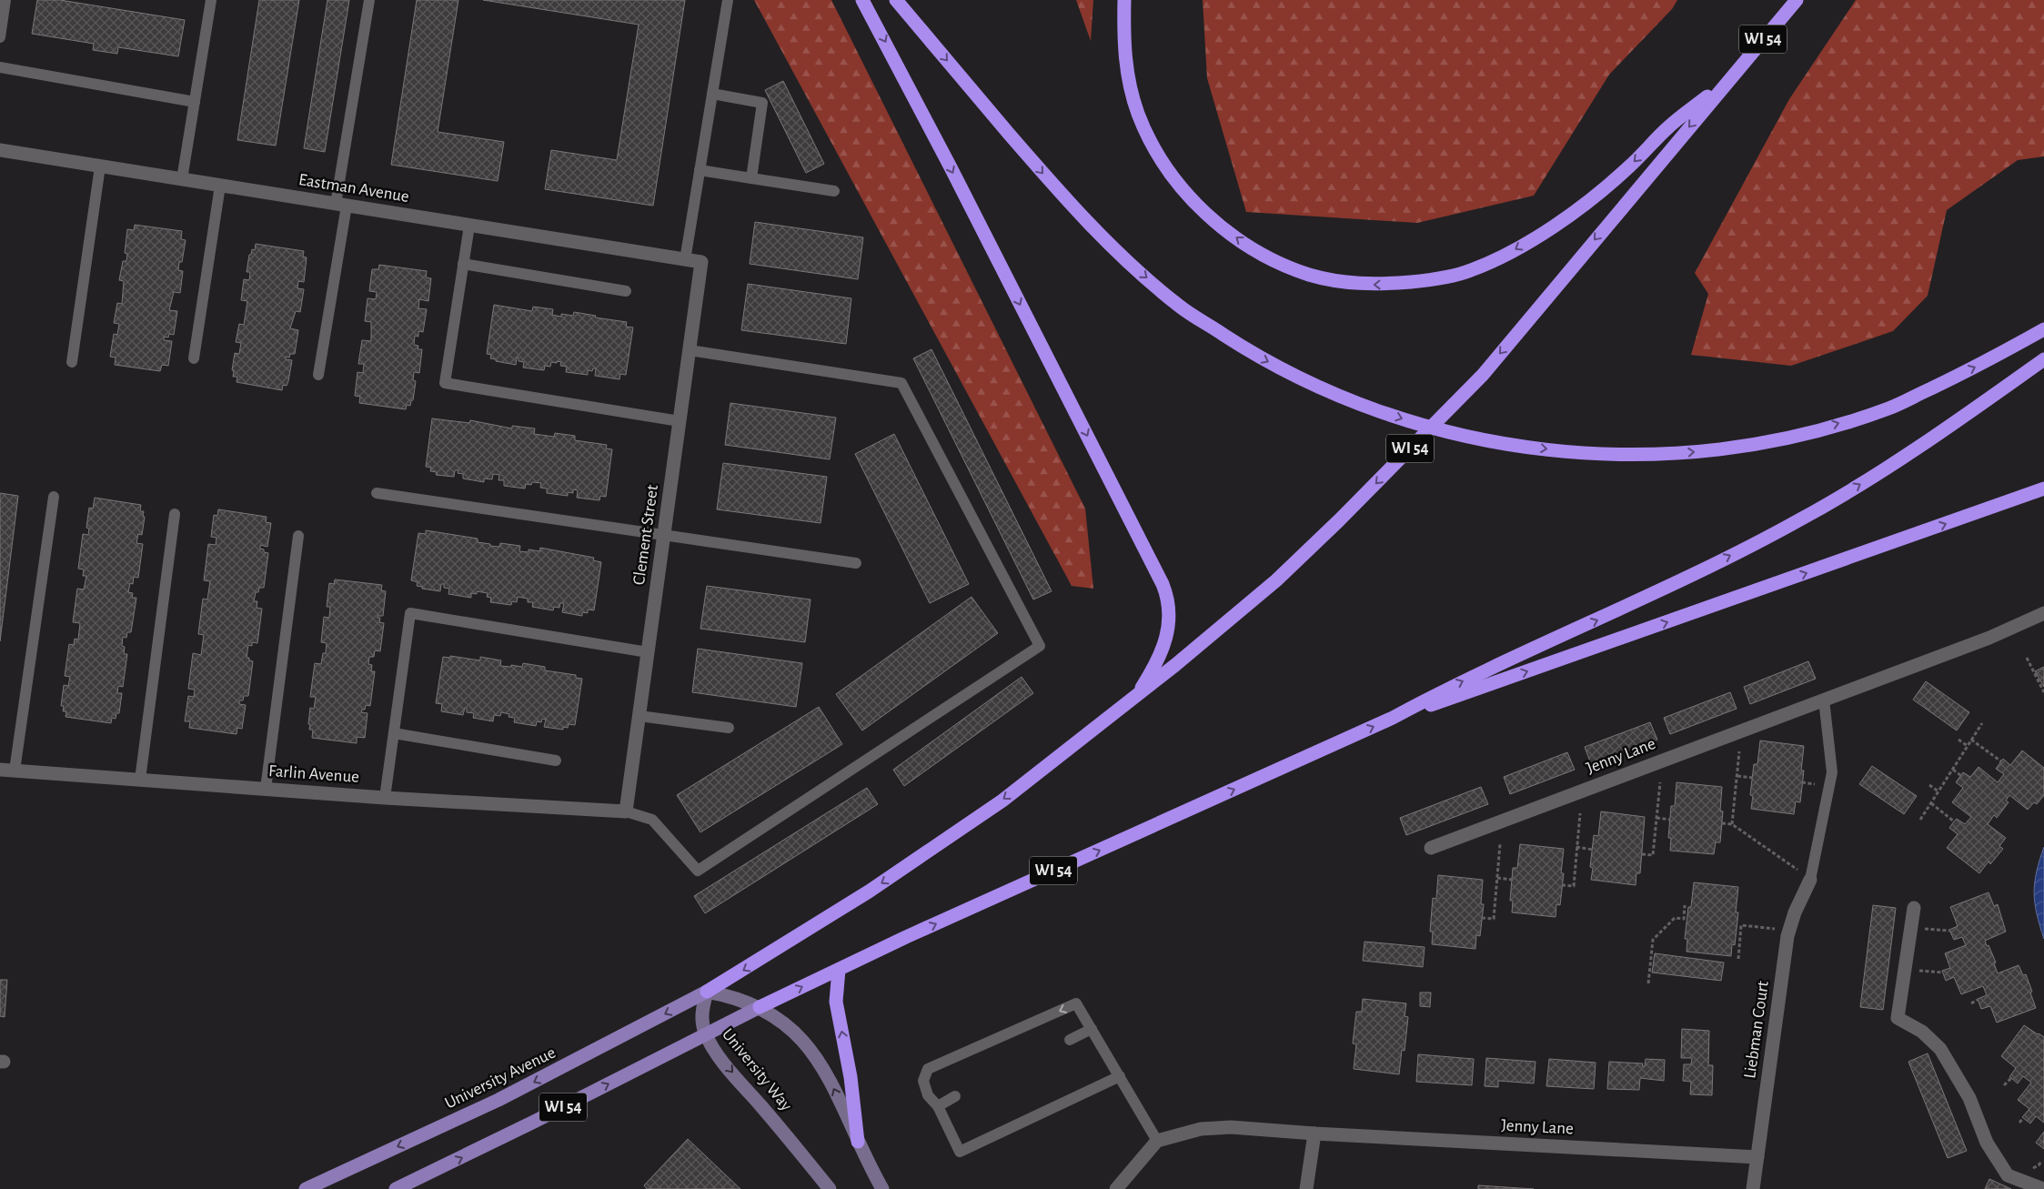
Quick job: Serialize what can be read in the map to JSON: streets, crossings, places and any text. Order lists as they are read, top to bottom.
{
  "streets": {
    "highway": ["WI 54"],
    "main road": ["University Way", "University Avenue"],
    "street": [
      "Eastman Avenue",
      "Clement Street",
      "Jenny Lane",
      "Farlin Avenue",
      "Liebman Court"
    ]
  },
  "crossings": [
    ["WI 54", "University Way"],
    ["WI 54", "University Avenue"],
    ["Eastman Avenue", "Clement Street"],
    ["Clement Street", "Farlin Avenue"],
    ["Jenny Lane", "Liebman Court"],
    ["University Way", "University Avenue"]
  ]
}
